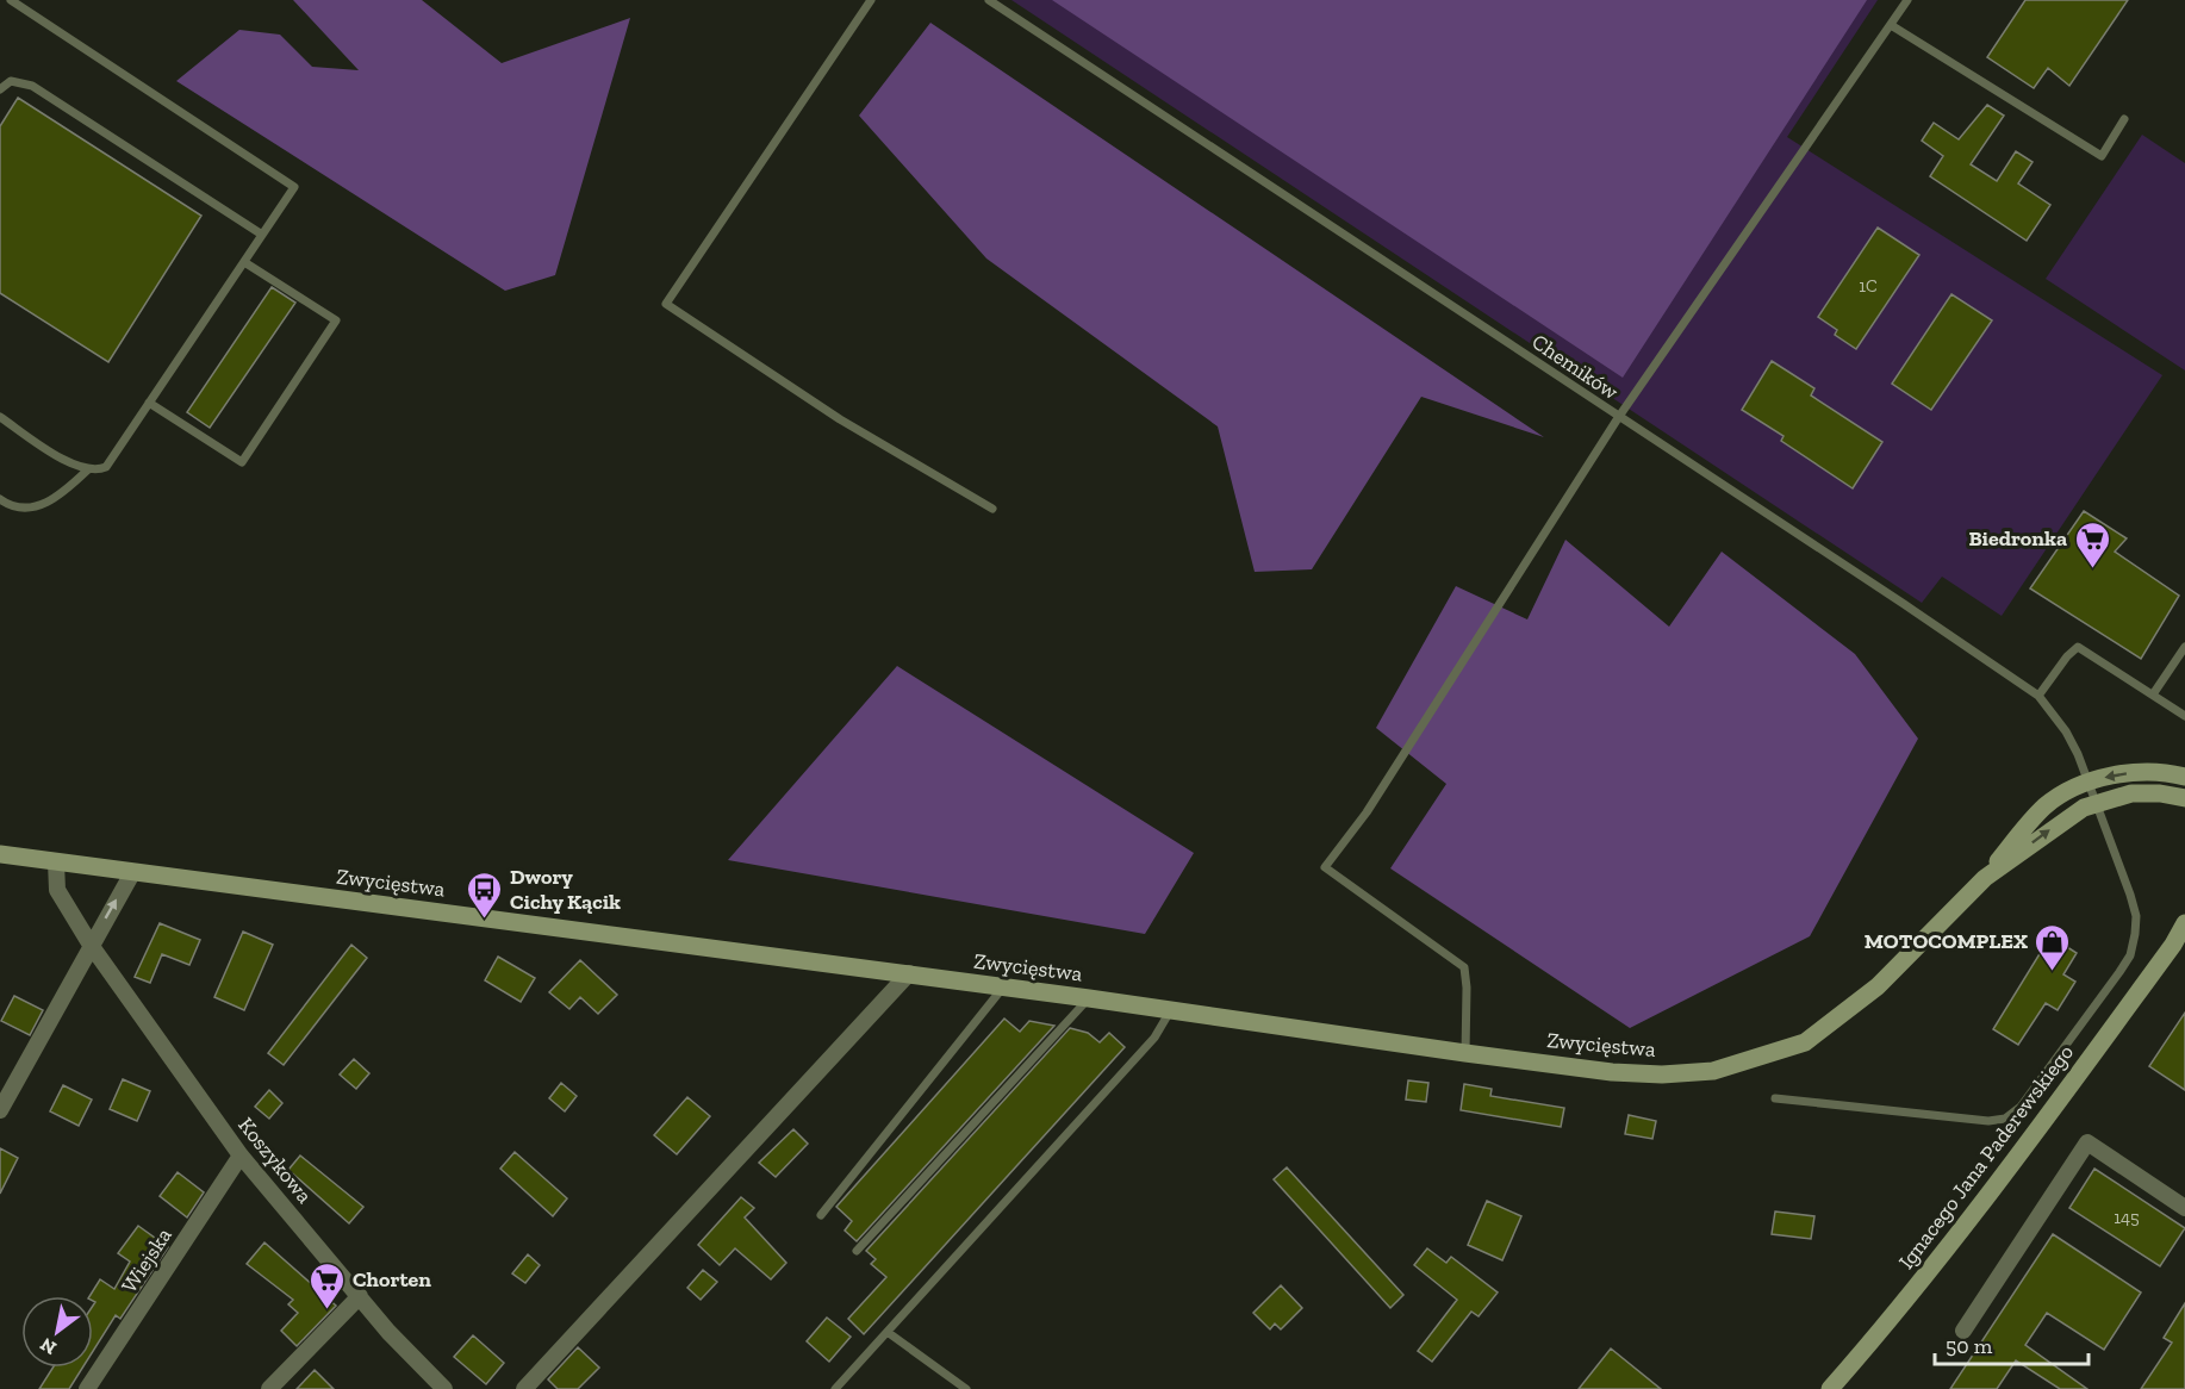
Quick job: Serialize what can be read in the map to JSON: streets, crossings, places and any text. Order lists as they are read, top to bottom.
{
  "streets": {
    "street": [
      "Zwycięstwa",
      "Ignacego Jana Paderewskiego",
      "Koszykowa",
      "Wiejska"
    ],
    "lane": ["Chemików"]
  },
  "crossings": [
    ["Chemików", "Zwycięstwa"],
    ["Zwycięstwa", "Koszykowa"],
    ["Koszykowa", "Wiejska"]
  ],
  "places": {
    "supermarket": ["Biedronka", "Chorten"],
    "bus stop": ["Dwory Cichy Kącik"],
    "shop": ["MOTOCOMPLEX"]
  },
  "house_numbers": ["1C", "145"],
  "scale_bar": "50 m",
  "north": "bottom left"
}
